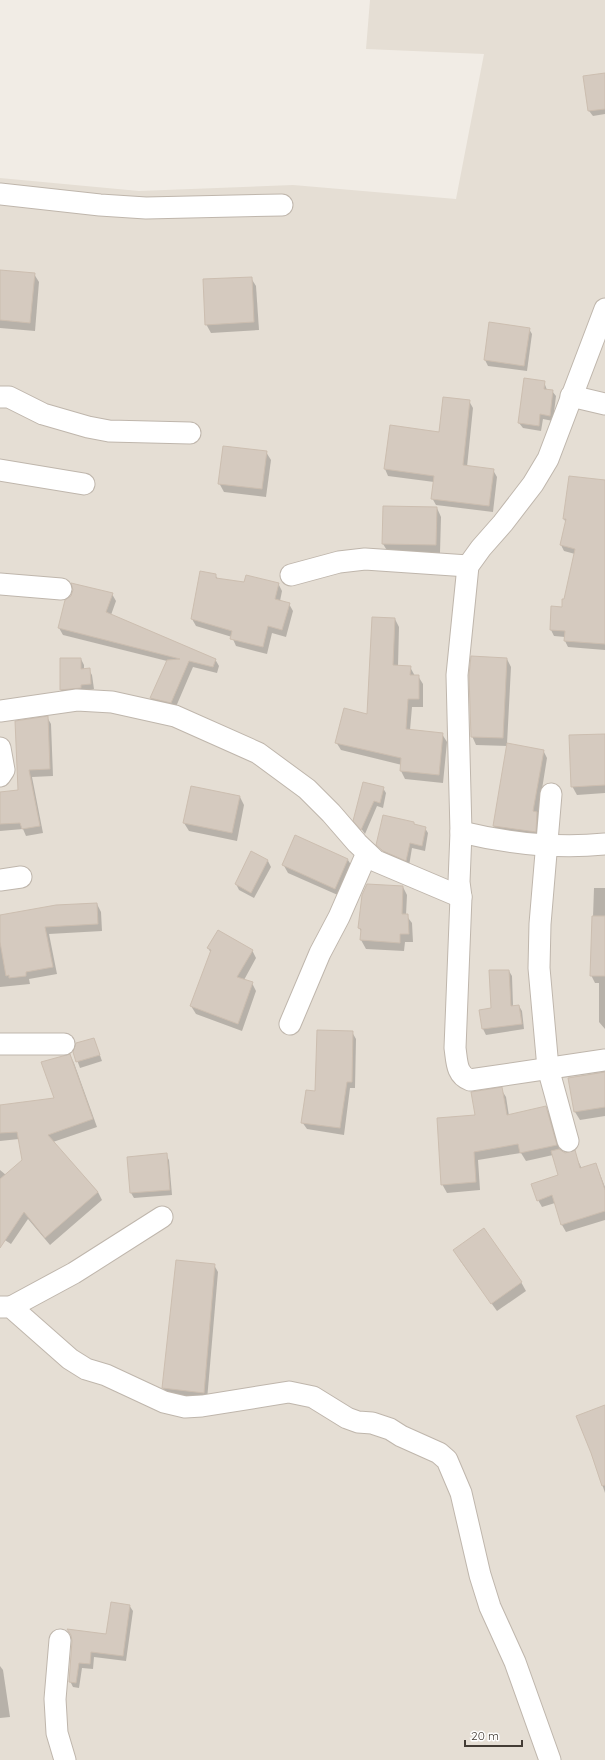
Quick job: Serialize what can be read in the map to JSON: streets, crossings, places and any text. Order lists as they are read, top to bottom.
{
  "scale_bar": "20 m"
}
